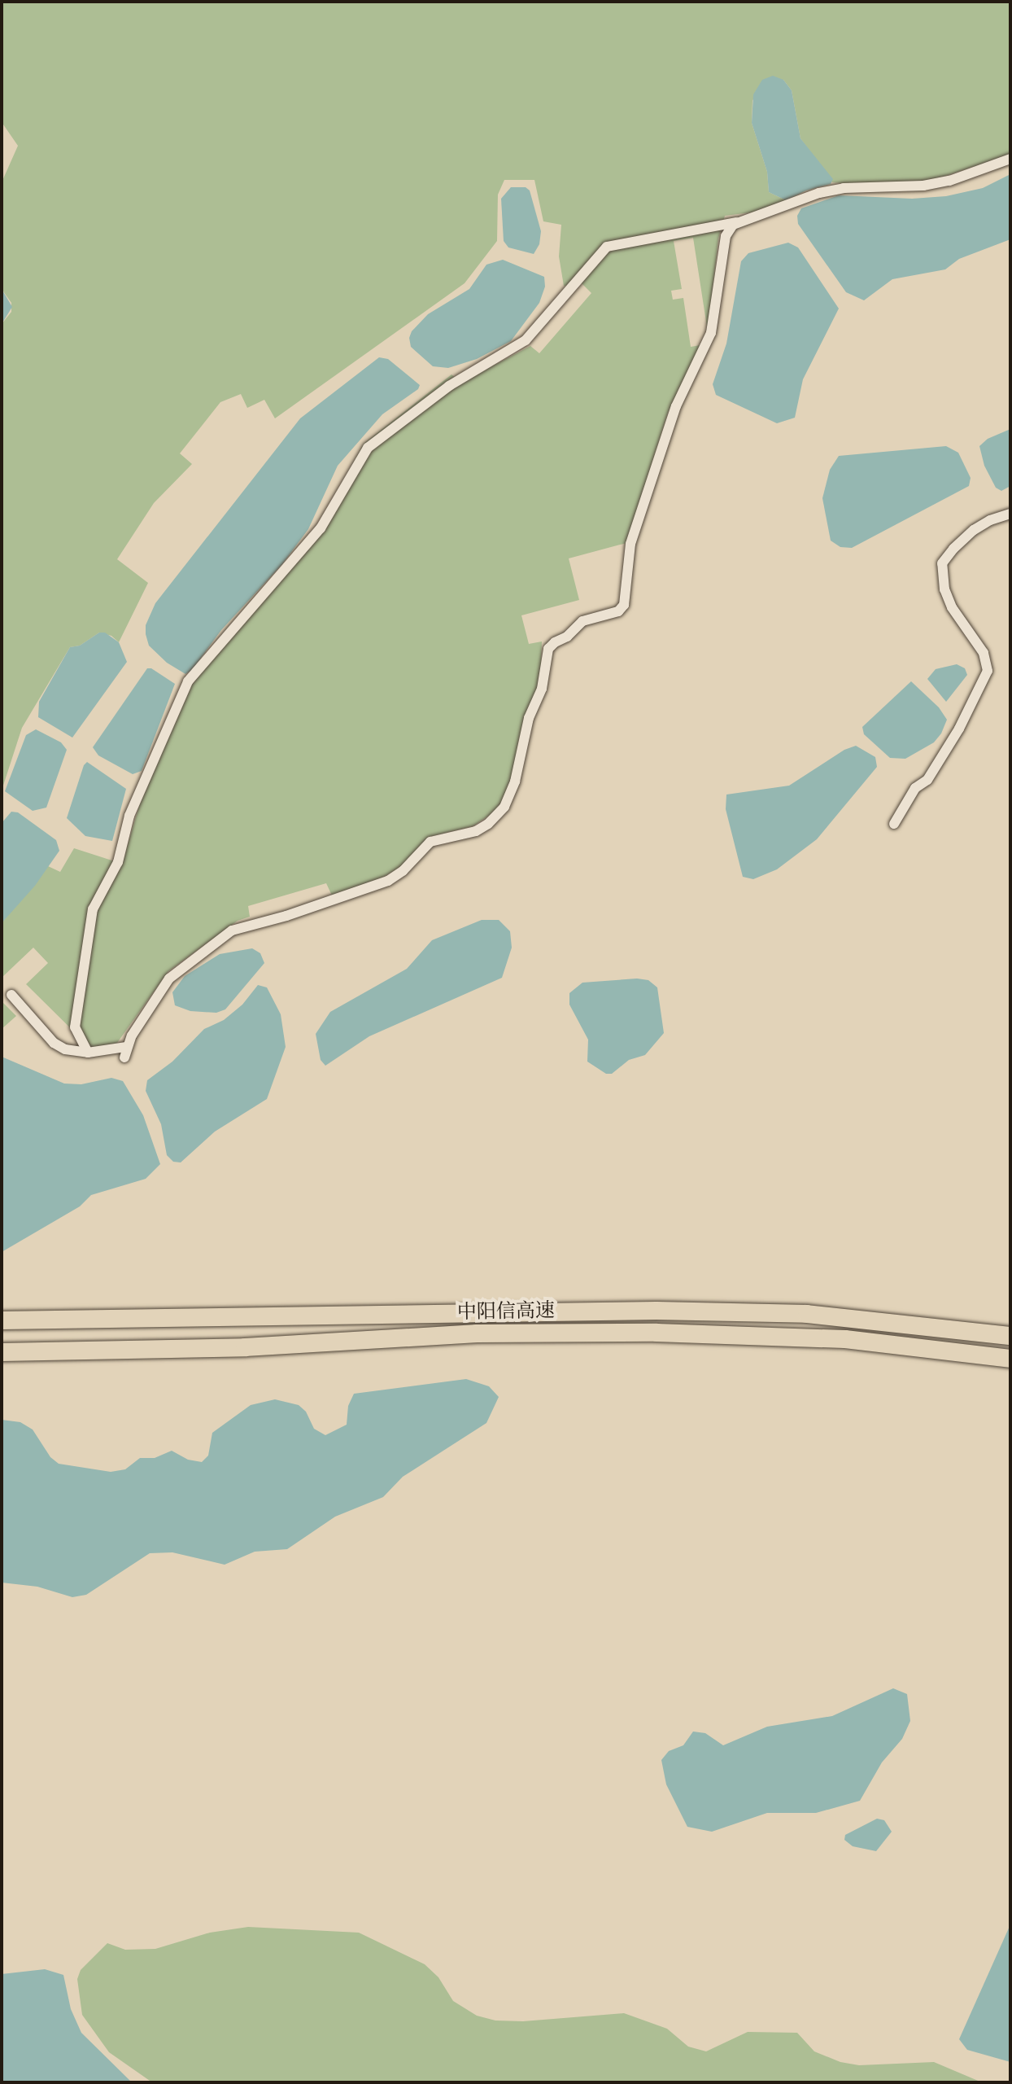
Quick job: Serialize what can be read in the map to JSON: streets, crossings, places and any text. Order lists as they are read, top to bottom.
{
  "streets": {
    "highway": ["中阳信高速"]
  }
}
